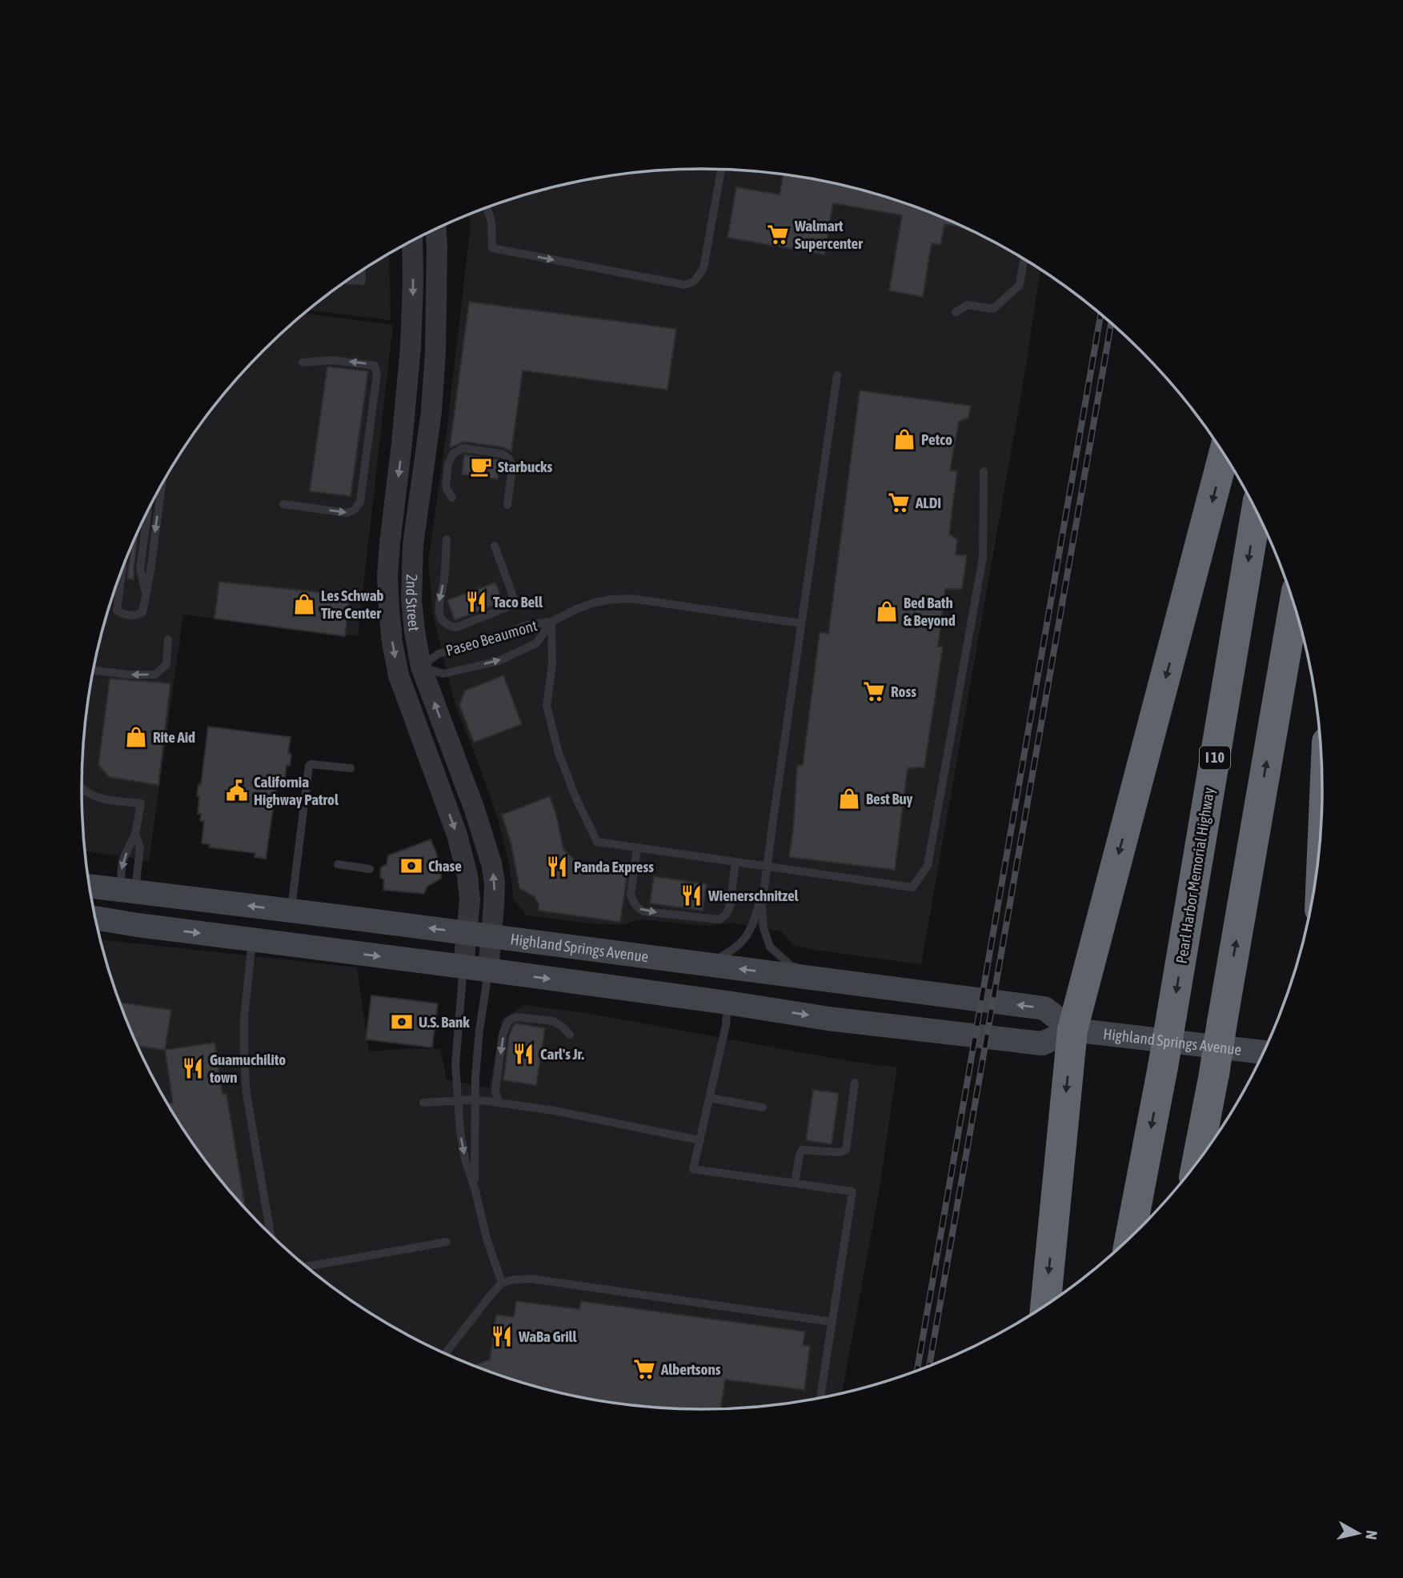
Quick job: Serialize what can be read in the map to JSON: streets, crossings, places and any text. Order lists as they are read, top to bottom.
{
  "streets": {
    "highway": ["I 10", "Pearl Harbor Memorial Highway"],
    "main road": ["Highland Springs Avenue"],
    "street": ["2nd Street"],
    "lane": ["Paseo Beaumont"]
  },
  "crossings": [
    ["2nd Street", "Paseo Beaumont"],
    ["2nd Street", "Highland Springs Avenue"]
  ],
  "places": {
    "supermarket": [
      "Walmart Supercenter",
      "ALDI",
      "Ross",
      "Albertsons"
    ],
    "shop": [
      "Petco",
      "Les Schwab Tire Center",
      "Bed Bath & Beyond",
      "Rite Aid",
      "Best Buy"
    ],
    "cafe": ["Starbucks"],
    "restaurant": [
      "Taco Bell",
      "Panda Express",
      "Wienerschnitzel",
      "Carl's Jr.",
      "Guamuchilito town",
      "WaBa Grill"
    ],
    "public building": ["California Highway Patrol"],
    "bank": ["Chase", "U.S. Bank"]
  },
  "north": "right"
}
